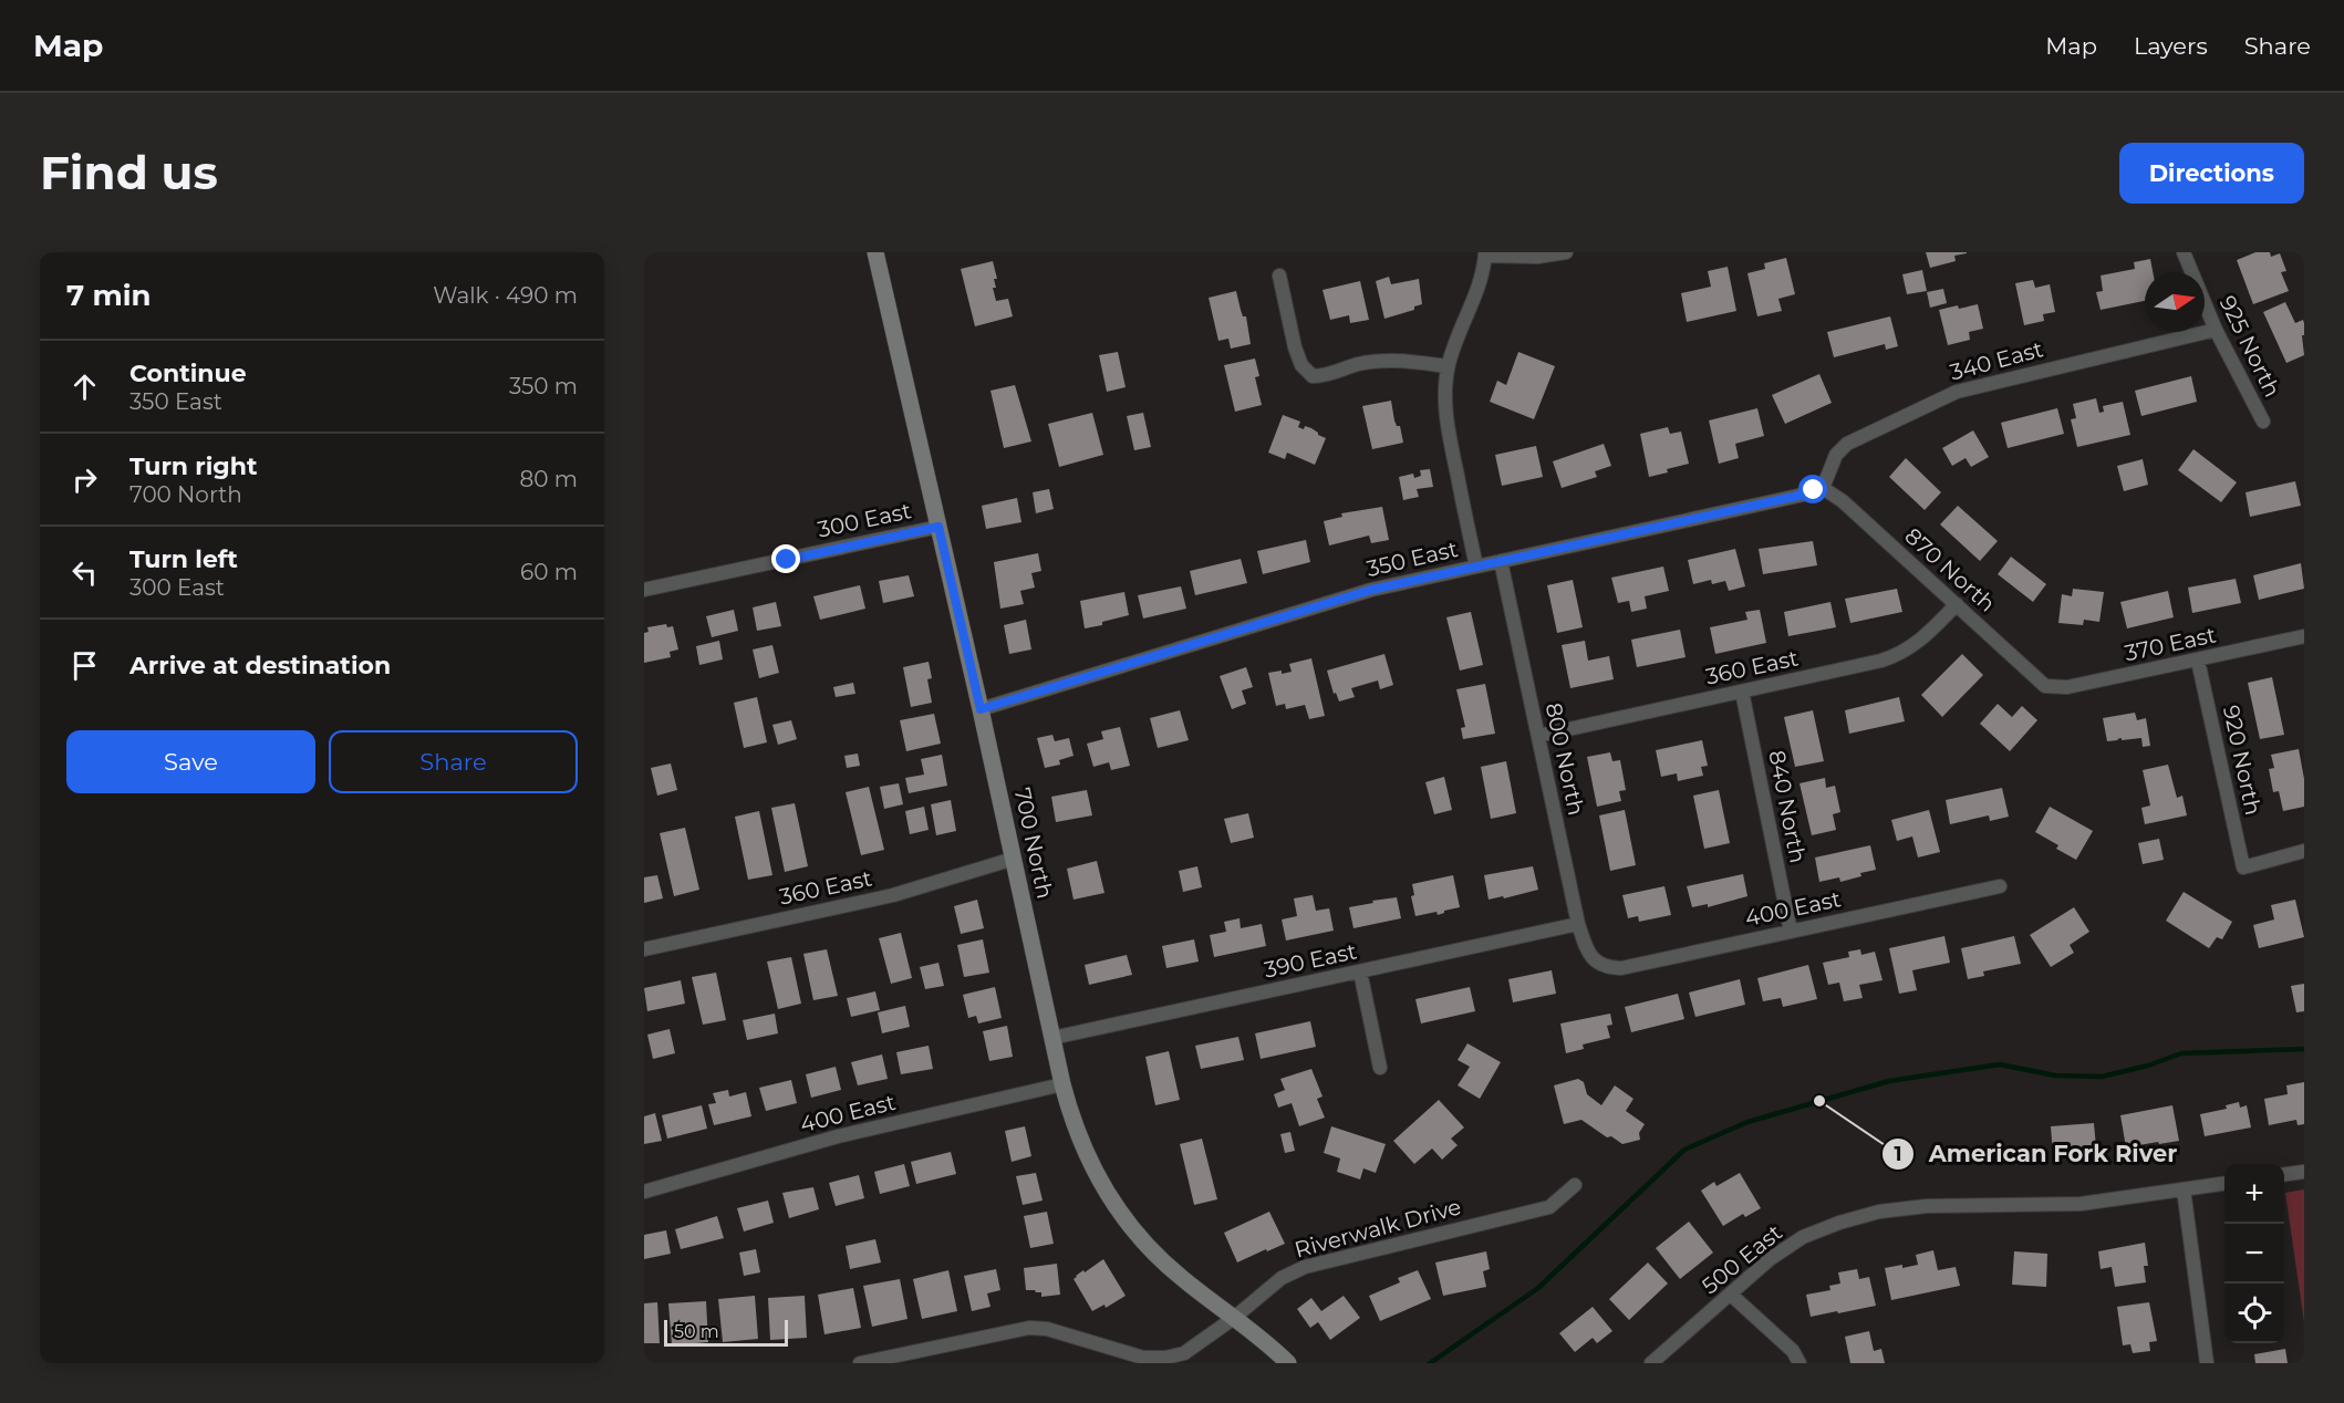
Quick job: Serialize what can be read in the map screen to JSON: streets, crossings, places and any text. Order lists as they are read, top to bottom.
{
  "streets": {
    "street": [
      "925 North",
      "340 East",
      "300 East",
      "350 East",
      "870 North",
      "370 East",
      "360 East",
      "800 North",
      "920 North",
      "840 North",
      "700 North",
      "400 East",
      "390 East",
      "Riverwalk Drive",
      "500 East"
    ]
  },
  "crossings": [
    ["925 North", "340 East"],
    ["340 East", "350 East"],
    ["340 East", "870 North"],
    ["300 East", "700 North"],
    ["350 East", "870 North"],
    ["350 East", "800 North"],
    ["350 East", "700 North"],
    ["870 North", "370 East"],
    ["870 North", "360 East"],
    ["370 East", "920 North"],
    ["360 East", "800 North"],
    ["360 East", "840 North"],
    ["360 East", "700 North"],
    ["800 North", "400 East"],
    ["800 North", "390 East"],
    ["840 North", "400 East"],
    ["700 North", "400 East"],
    ["700 North", "390 East"],
    ["700 North", "Riverwalk Drive"]
  ],
  "places": ["American Fork River"],
  "scale_bar": "50 m",
  "north": "right",
  "page": {
    "header": "Map",
    "nav": ["Map", "Layers", "Share"],
    "buttons": [
      "Directions",
      ["Save", "Share"]
    ],
    "title": "Find us",
    "heading": ["7 min", "Walk · 490 m"],
    "list": [
      ["Continue", "350 East", "350 m"],
      ["Turn right", "700 North", "80 m"],
      ["Turn left", "300 East", "60 m"],
      "Arrive at destination"
    ],
    "map_buttons": ["+", "−"],
    "scale": "50 m"
  }
}
